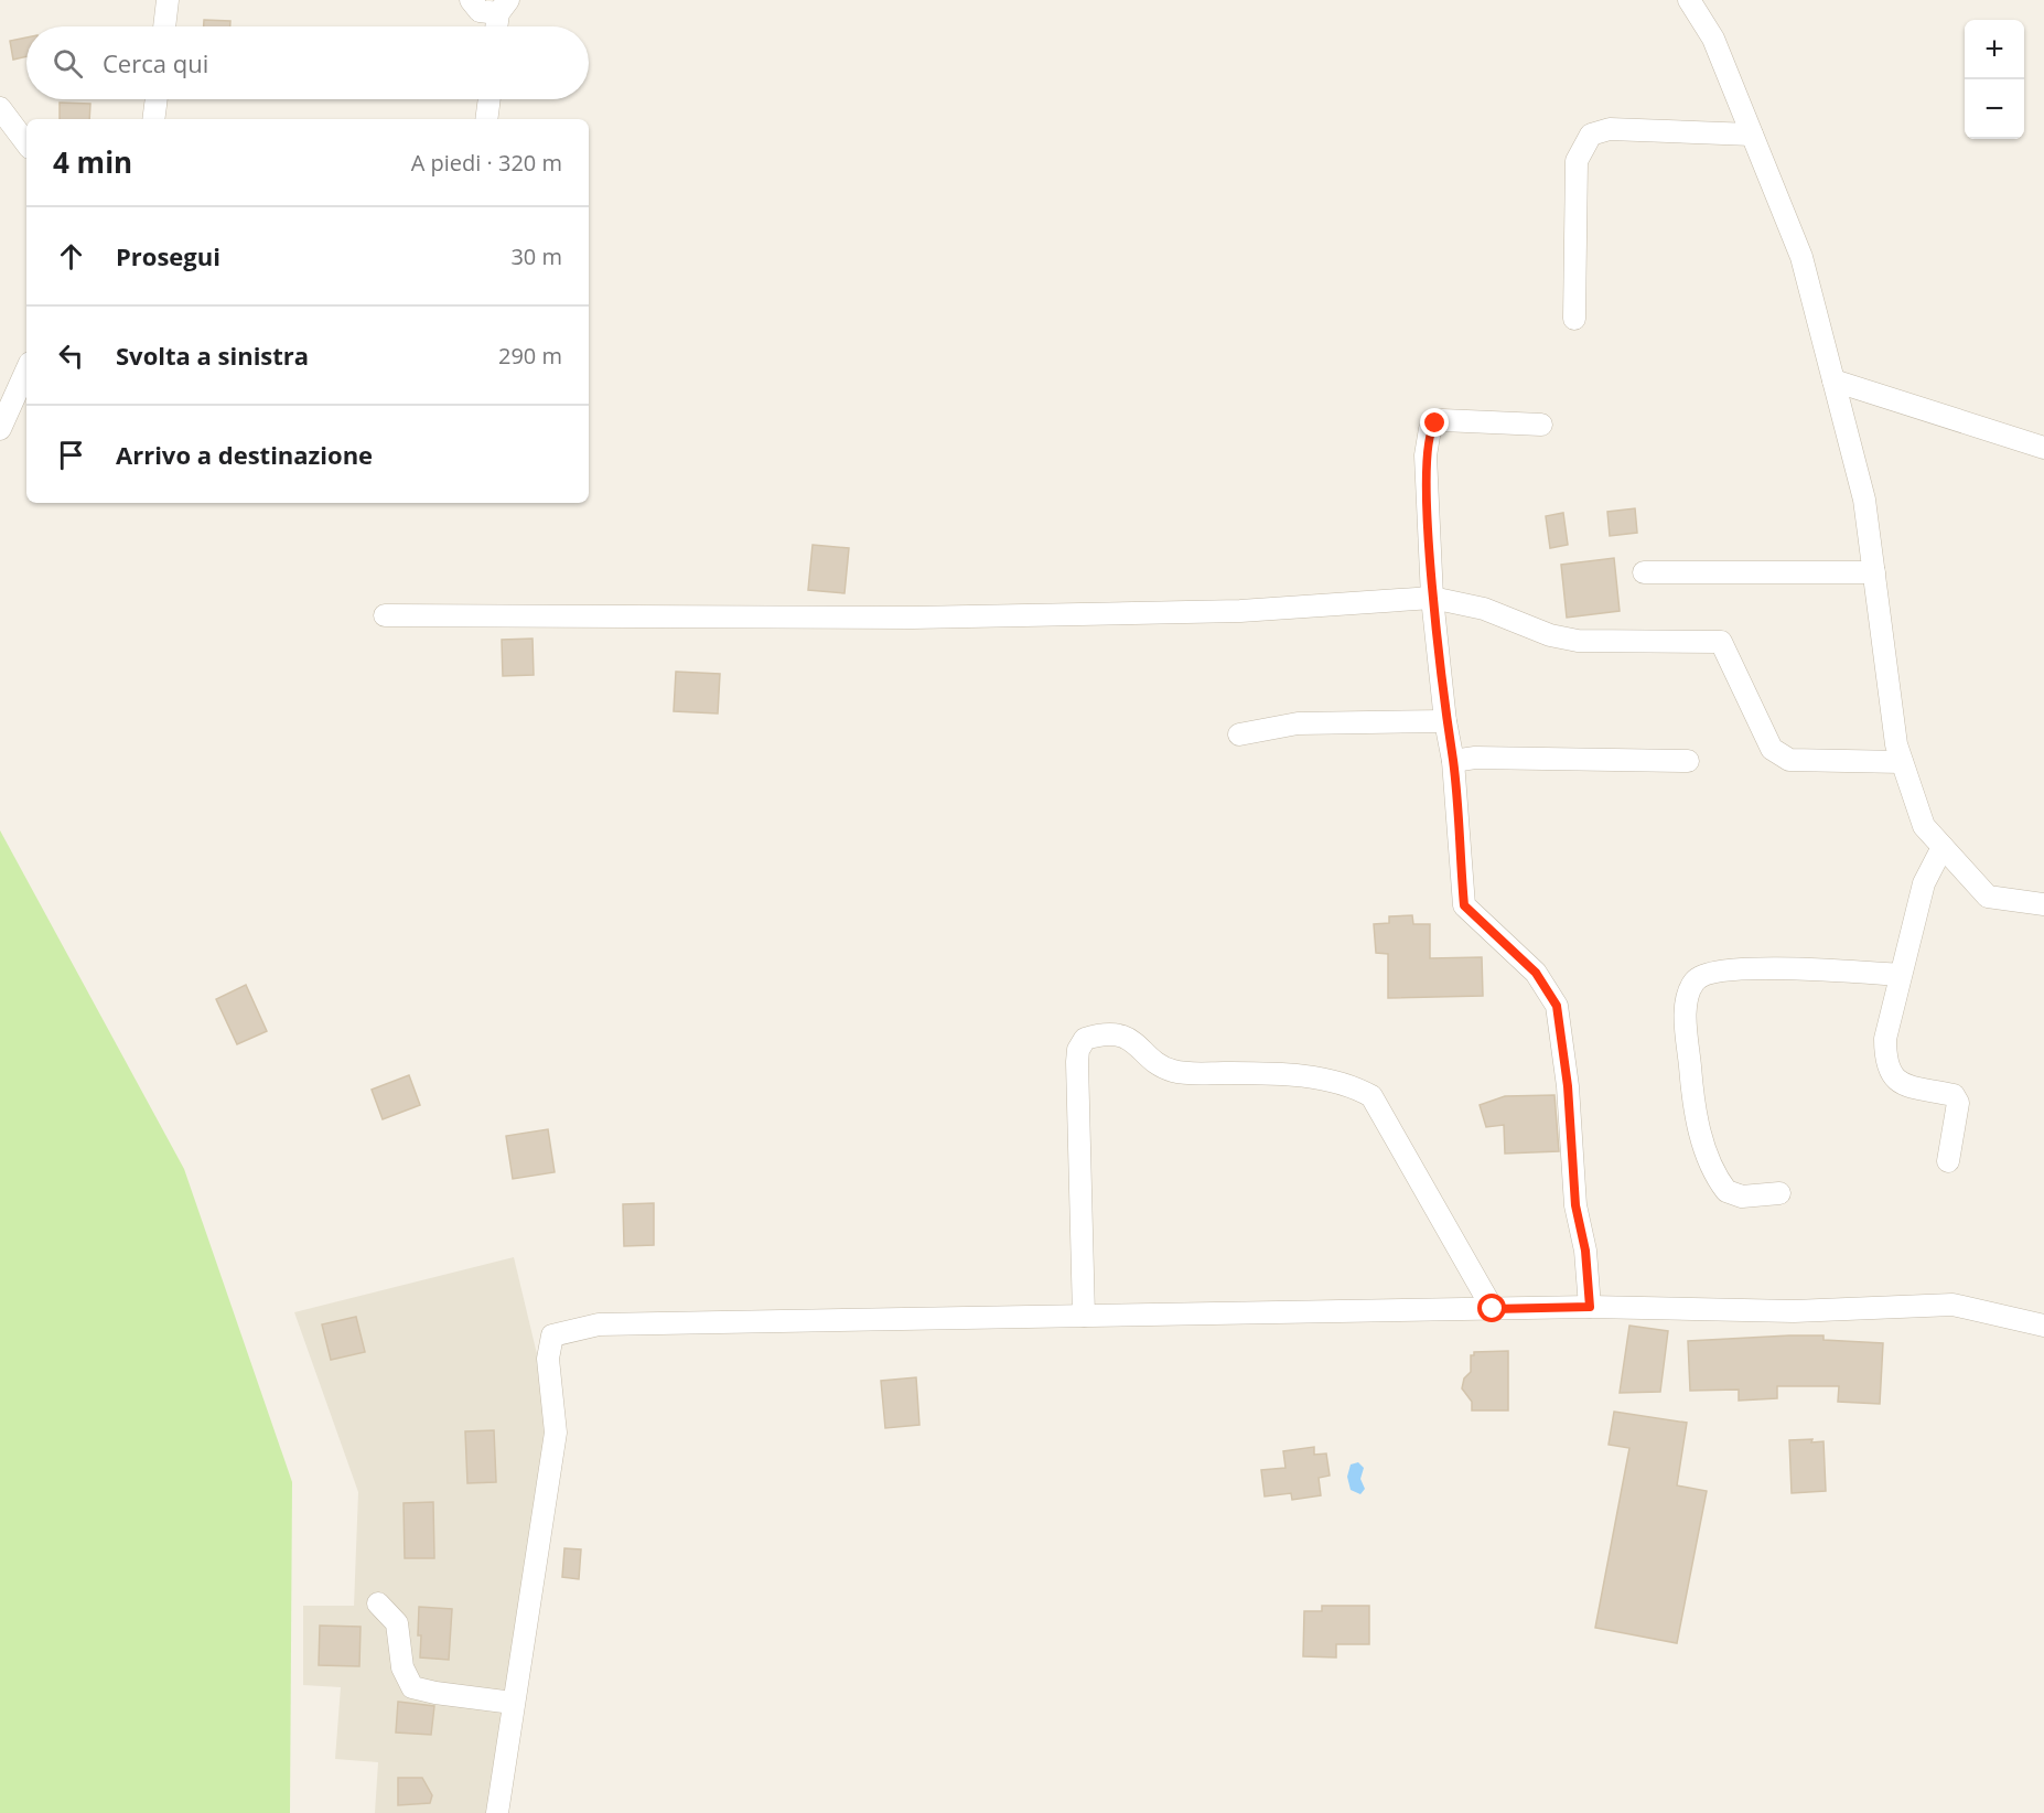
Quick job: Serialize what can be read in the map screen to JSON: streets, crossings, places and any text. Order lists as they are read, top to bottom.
{
  "page": {
    "map_buttons": ["+", "−"],
    "search": "Cerca qui",
    "heading": ["4 min", "A piedi · 320 m"],
    "list": [
      ["Prosegui", "30 m"],
      ["Svolta a sinistra", "290 m"],
      "Arrivo a destinazione"
    ]
  }
}
